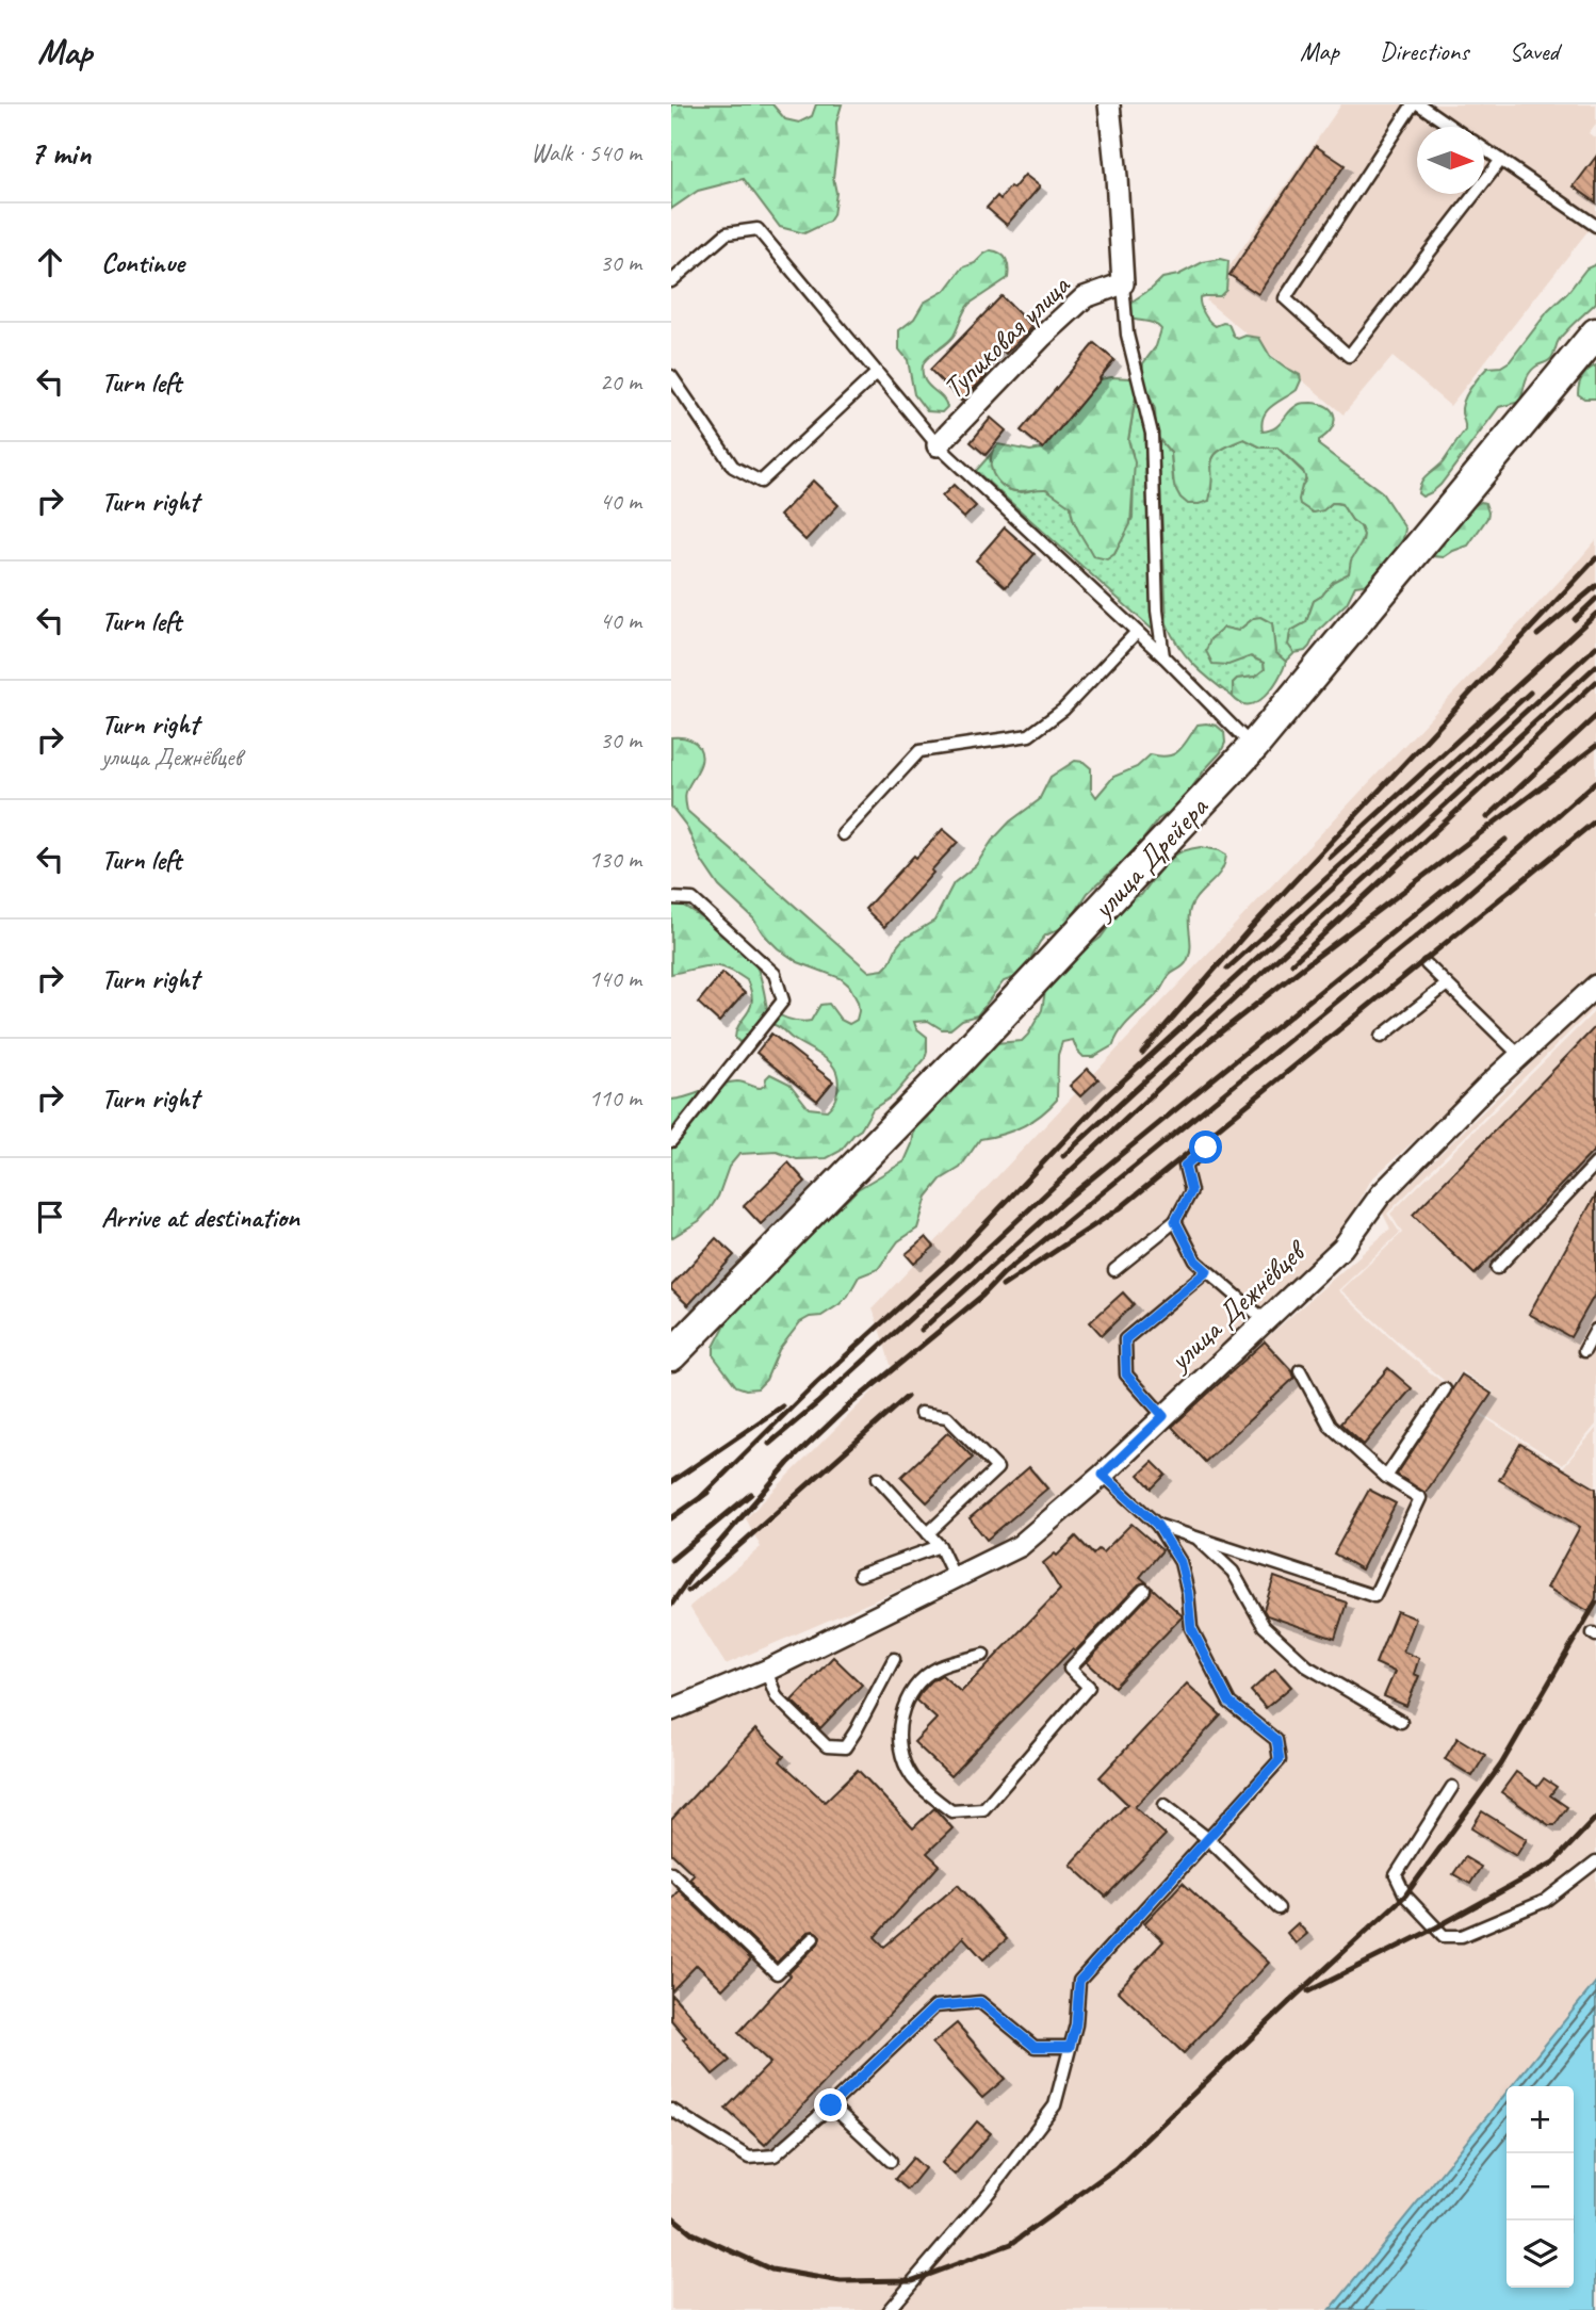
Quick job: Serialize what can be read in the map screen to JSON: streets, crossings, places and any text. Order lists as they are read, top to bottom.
{
  "streets": {
    "main road": ["улица Дрейера"],
    "street": ["Тупиковая улица", "улица Дежнёвцев"]
  },
  "north": "right",
  "page": {
    "header": "Map",
    "nav": ["Map", "Directions", "Saved"],
    "heading": ["7 min", "Walk · 540 m"],
    "list": [
      ["Continue", "30 m"],
      ["Turn left", "20 m"],
      ["Turn right", "40 m"],
      ["Turn left", "40 m"],
      ["Turn right", "улица Дежнёвцев", "30 m"],
      ["Turn left", "130 m"],
      ["Turn right", "140 m"],
      ["Turn right", "110 m"],
      "Arrive at destination"
    ],
    "map_buttons": ["+", "−"]
  }
}
